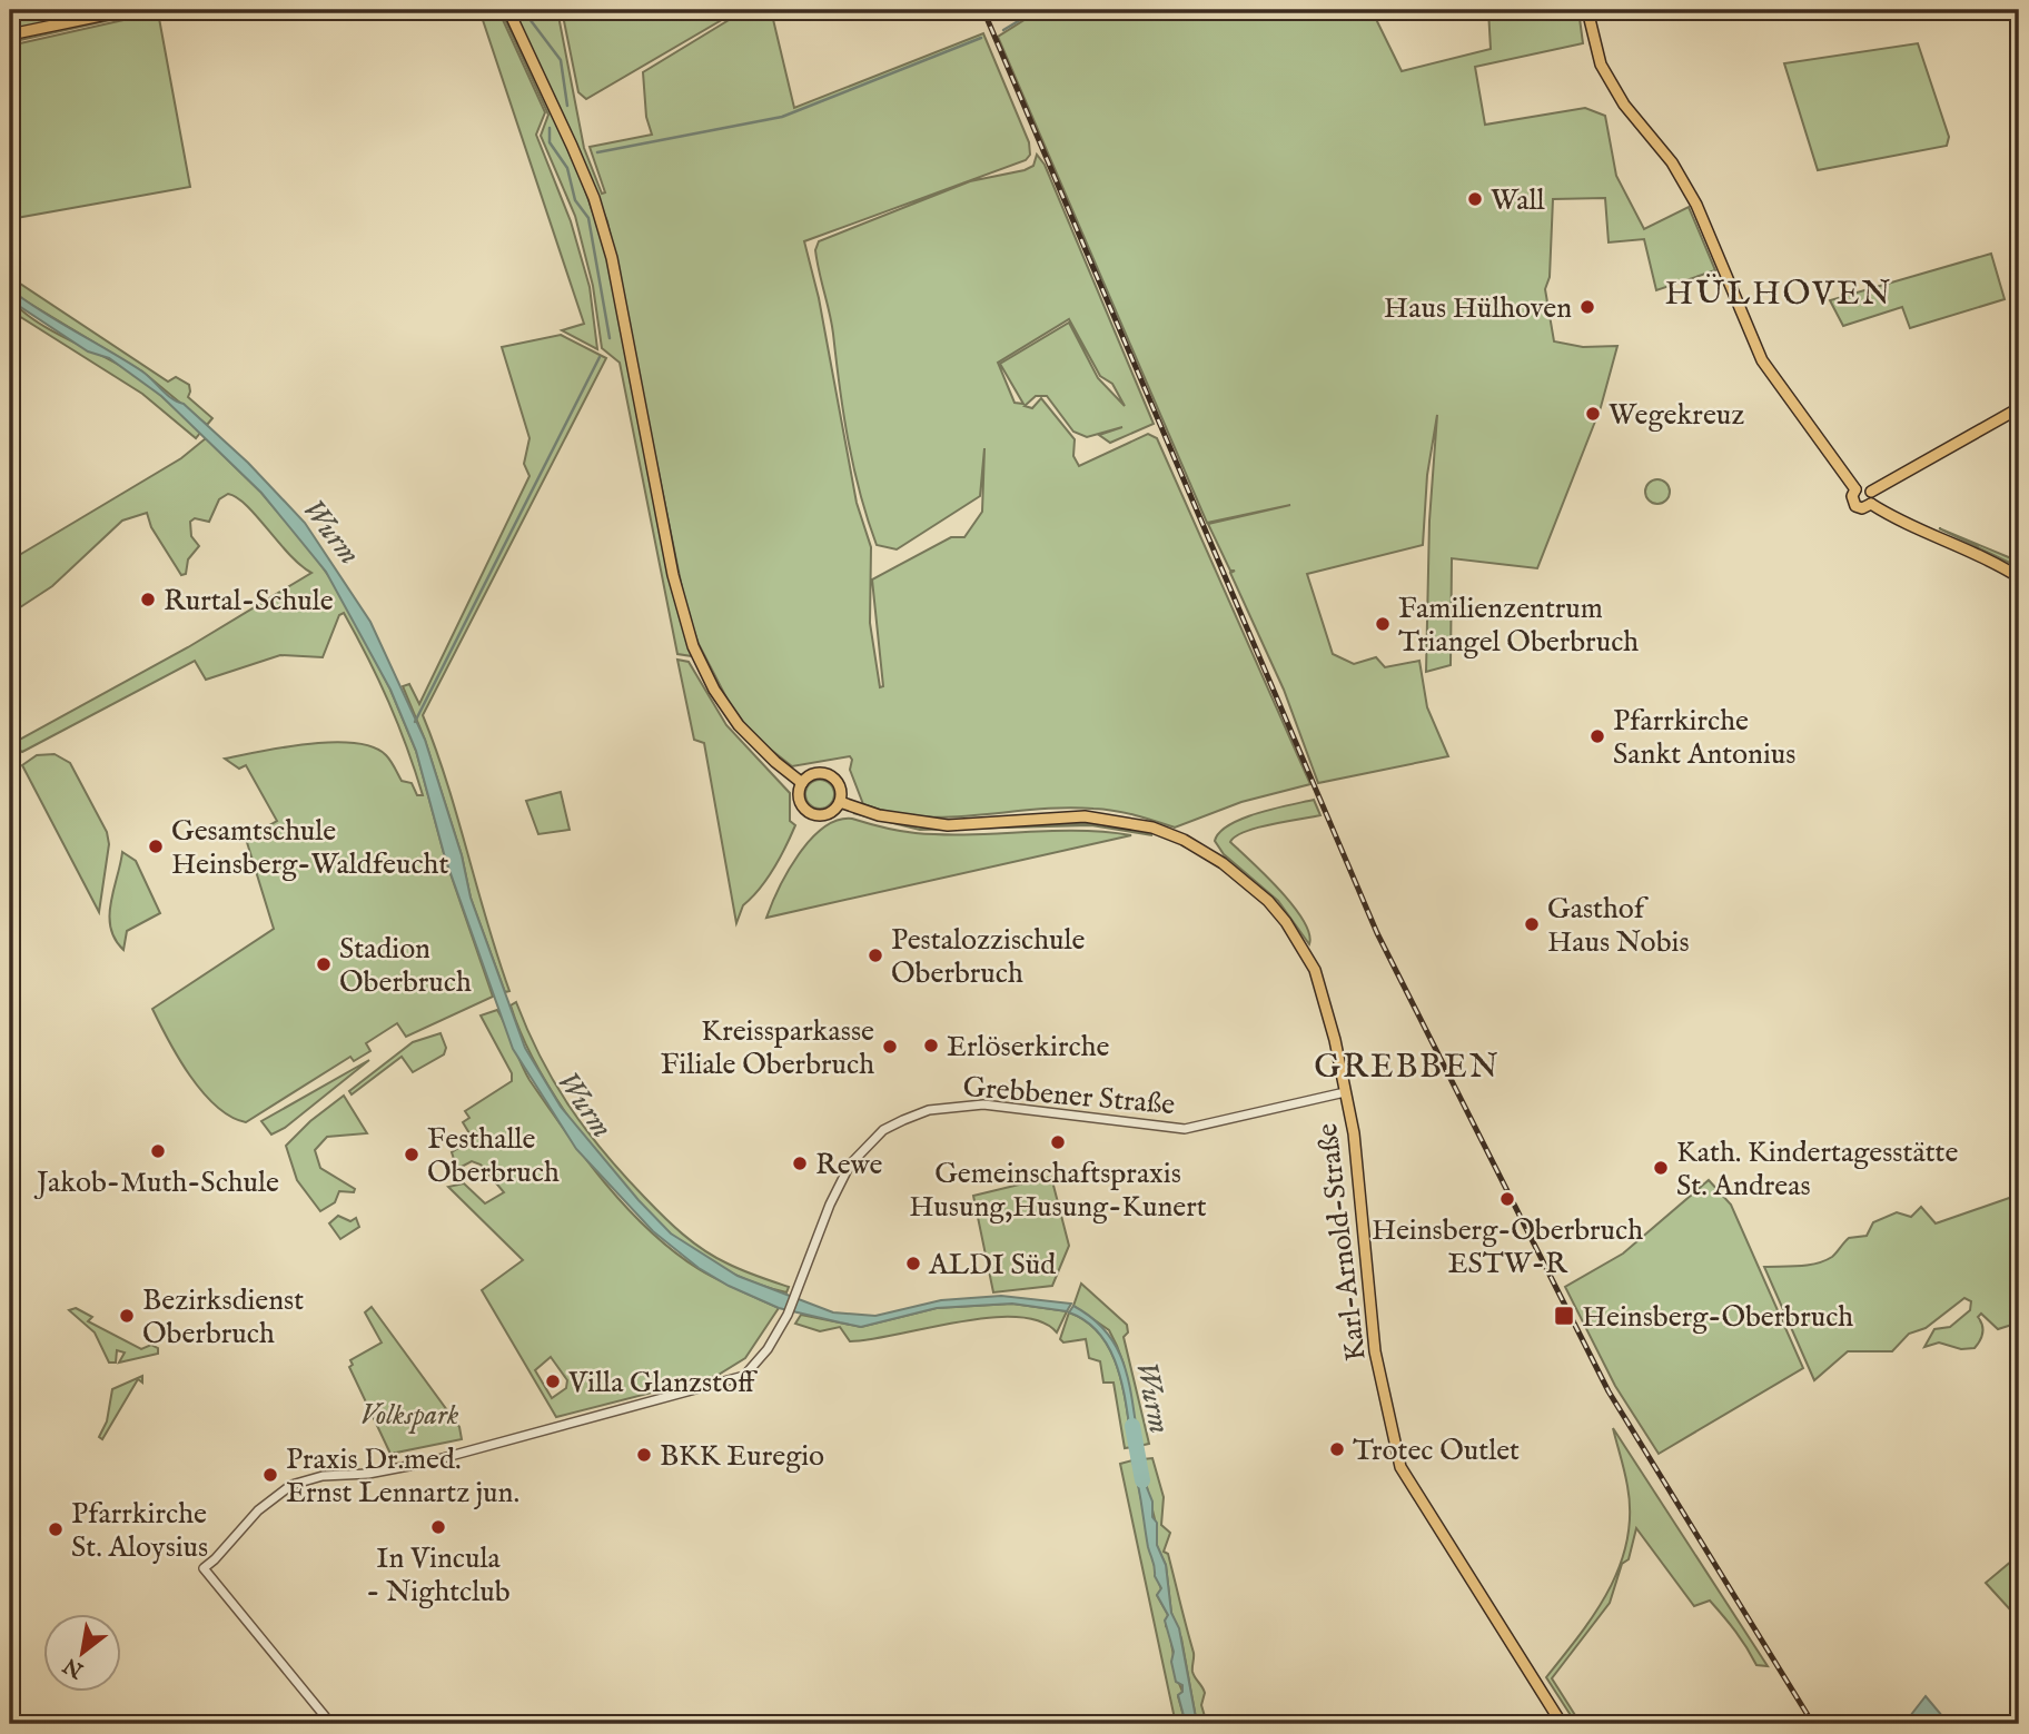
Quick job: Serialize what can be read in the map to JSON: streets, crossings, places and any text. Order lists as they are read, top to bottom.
{
  "streets": {
    "main road": ["Karl-Arnold-Straße"],
    "street": ["Grebbener Straße"]
  },
  "crossings": [
    ["Grebbener Straße", "Karl-Arnold-Straße"]
  ],
  "districts": ["HÜLHOVEN", "GREBBEN"],
  "water": ["Wurm"],
  "parks": ["Volkspark"],
  "places": {
    "other": [
      "Wall",
      "Haus Hülhoven",
      "Wegekreuz",
      "Rurtal-Schule",
      "Familienzentrum Triangel Oberbruch",
      "Pfarrkirche Sankt Antonius",
      "Gesamtschule Heinsberg-Waldfeucht",
      "Gasthof Haus Nobis",
      "Pestalozzischule Oberbruch",
      "Stadion Oberbruch",
      "Erlöserkirche",
      "Kreissparkasse Filiale Oberbruch",
      "Gemeinschaftspraxis Husung,Husung-Kunert",
      "Jakob-Muth-Schule",
      "Festhalle Oberbruch",
      "Rewe",
      "Kath. Kindertagesstätte St. Andreas",
      "Heinsberg-Oberbruch ESTW-R",
      "ALDI Süd",
      "Bezirksdienst Oberbruch",
      "Villa Glanzstoff",
      "Trotec Outlet",
      "BKK Euregio",
      "Praxis Dr.med. Ernst Lennartz jun.",
      "In Vincula - Nightclub",
      "Pfarrkirche St. Aloysius"
    ],
    "transit": ["Heinsberg-Oberbruch"]
  },
  "north": "bottom left"
}
